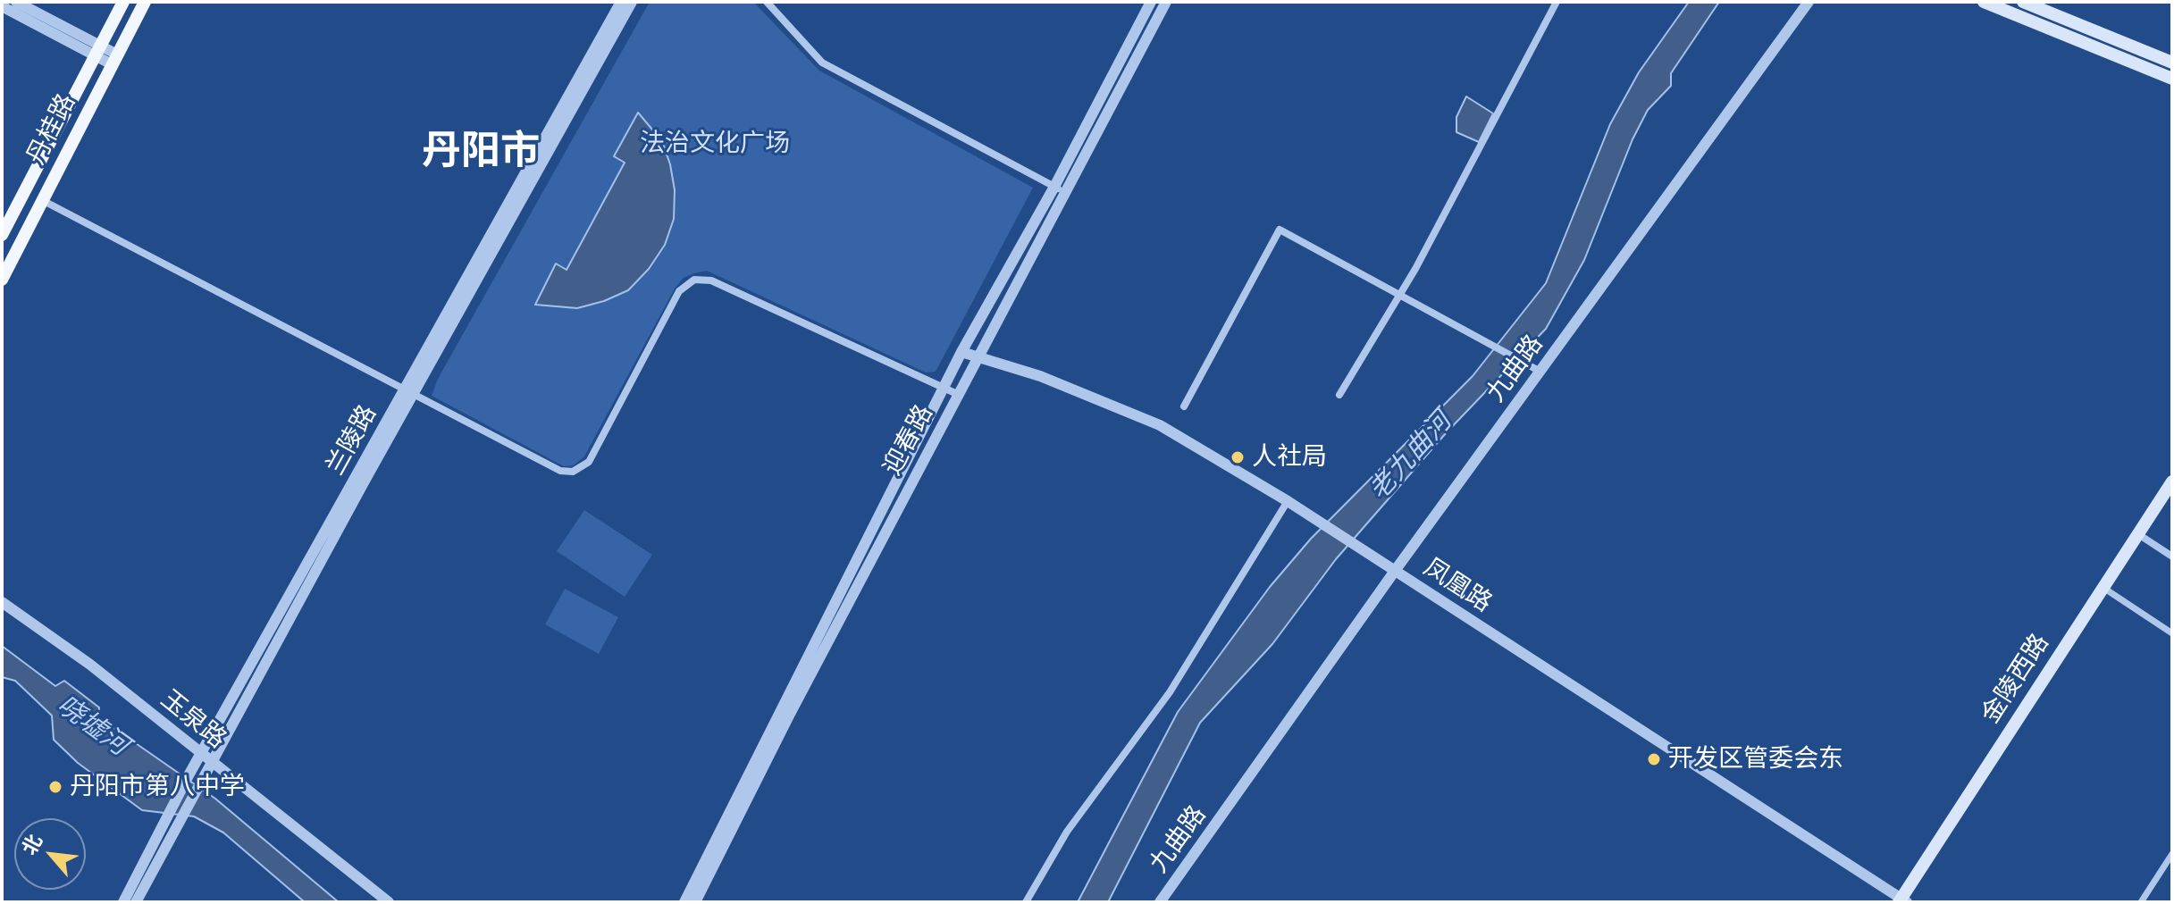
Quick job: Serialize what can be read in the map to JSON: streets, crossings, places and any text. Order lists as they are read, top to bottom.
{
  "streets": {
    "main road": ["丹桂路", "金陵西路"],
    "street": [
      "九曲路",
      "兰陵路",
      "迎春路",
      "凤凰路",
      "玉泉路"
    ]
  },
  "crossings": [
    ["九曲路", "凤凰路"],
    ["兰陵路", "玉泉路"],
    ["迎春路", "凤凰路"],
    ["凤凰路", "金陵西路"]
  ],
  "districts": ["丹阳市"],
  "water": ["老九曲河", "哓墟河"],
  "parks": ["法治文化广场"],
  "places": ["人社局", "开发区管委会东", "丹阳市第八中学"],
  "north": "top left"
}
